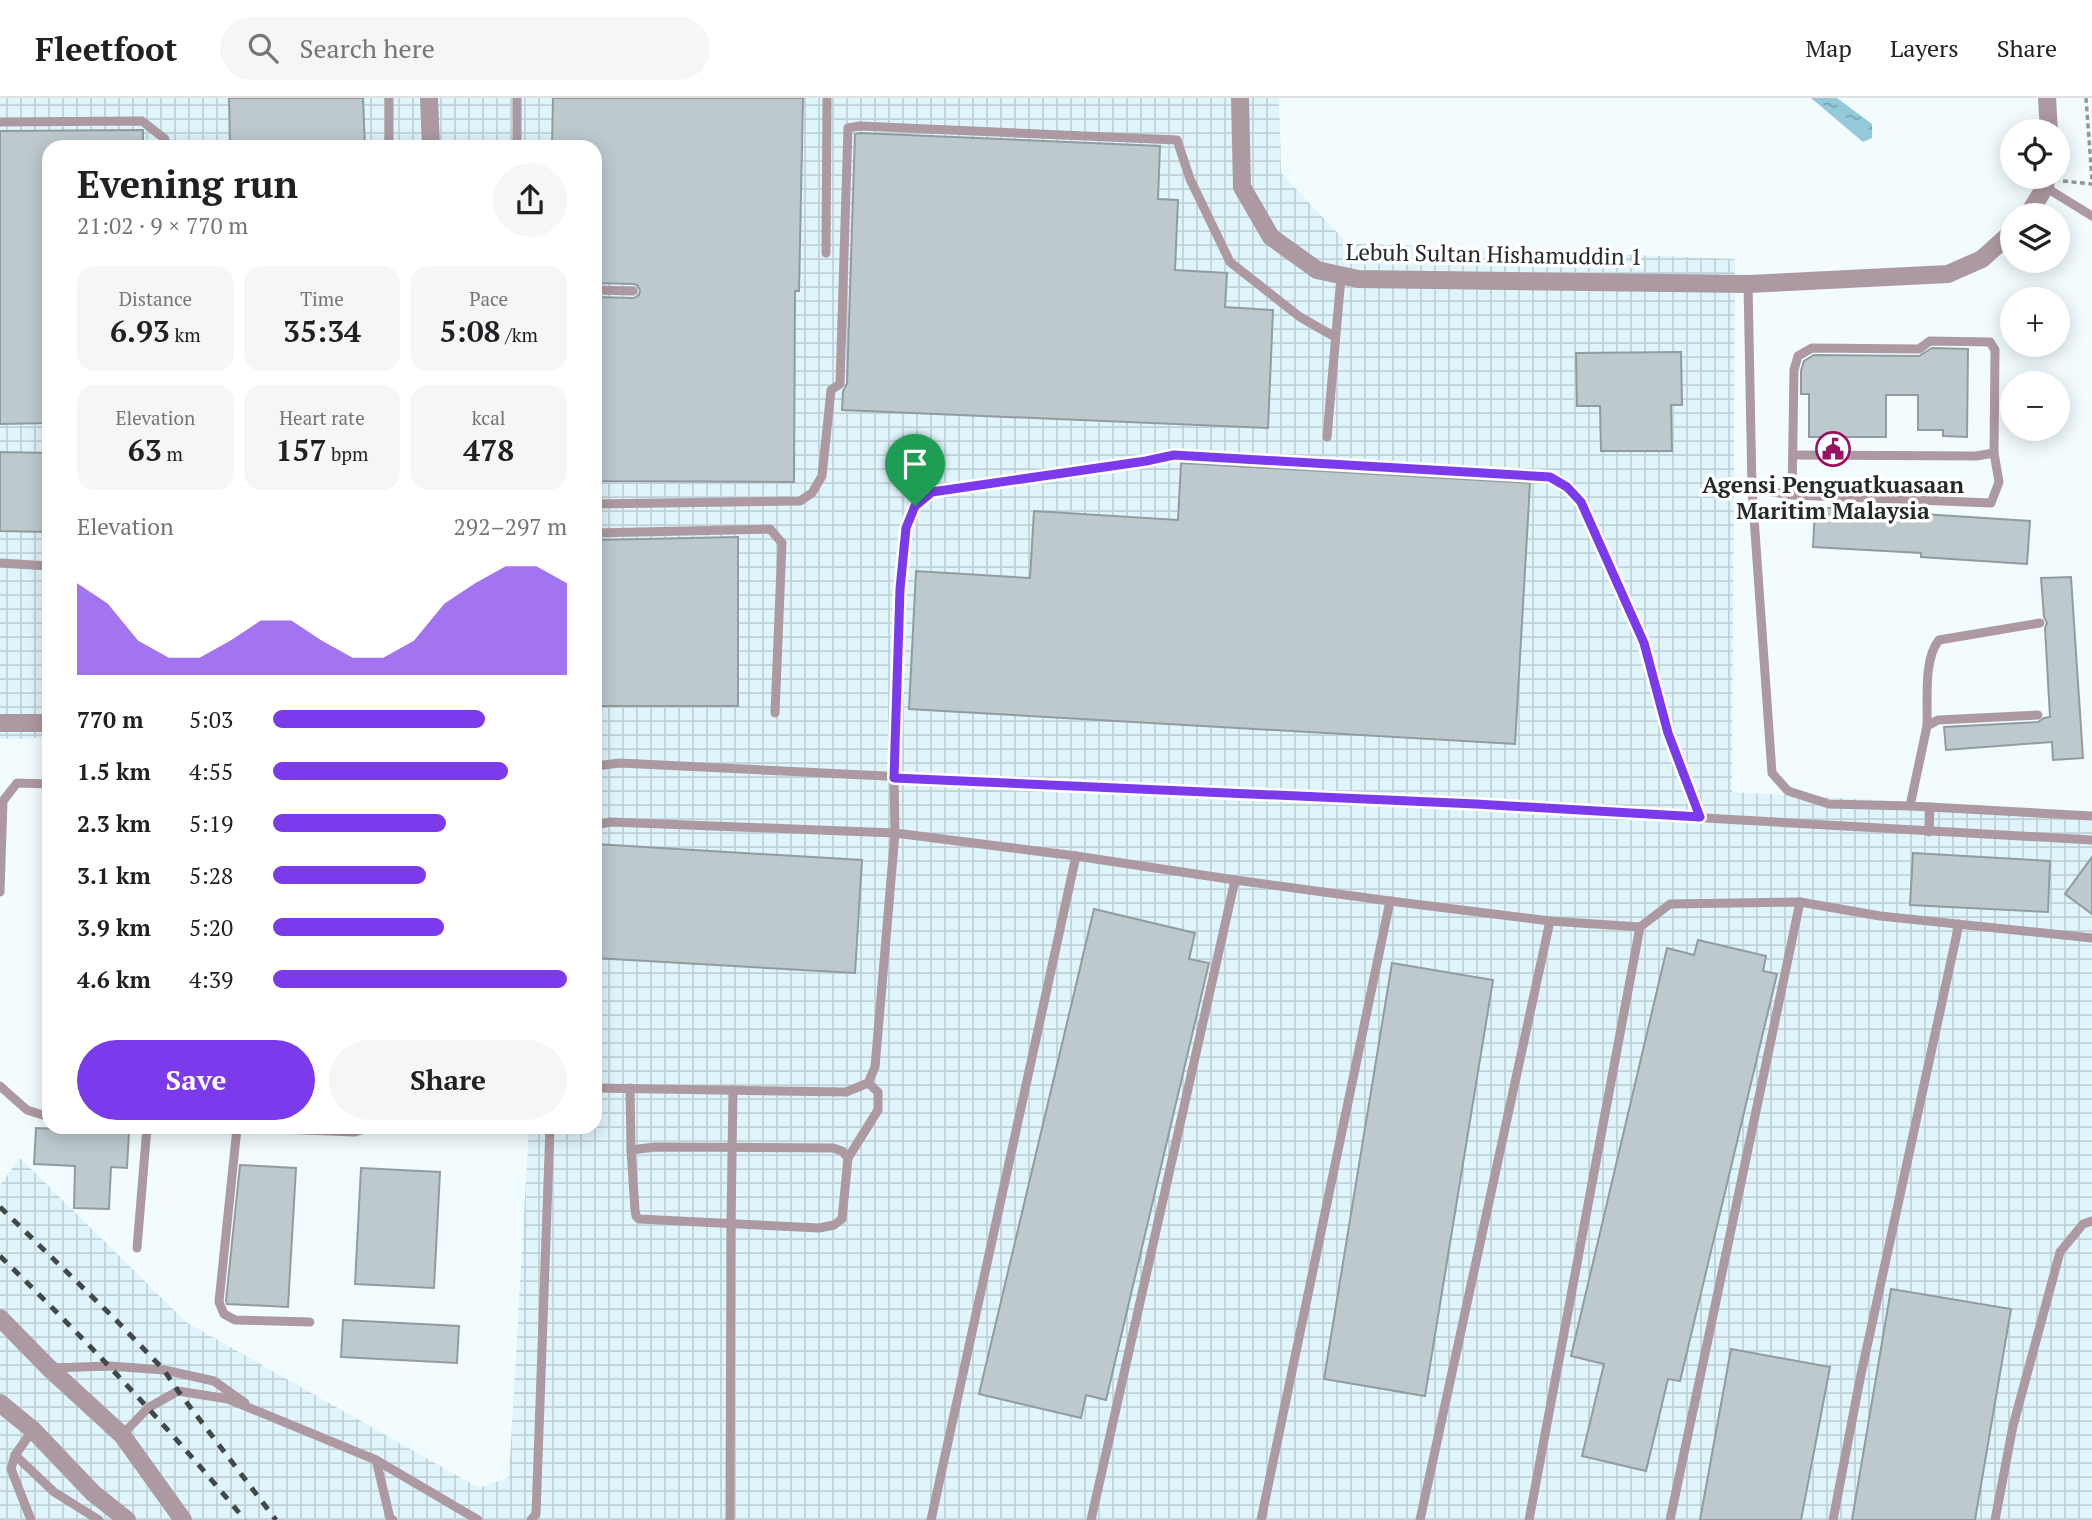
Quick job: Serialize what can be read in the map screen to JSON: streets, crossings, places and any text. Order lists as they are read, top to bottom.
{
  "streets": {
    "street": ["Lebuh Sultan Hishamuddin 1"]
  },
  "places": {
    "public building": ["Agensi Penguatkuasaan Maritim Malaysia"]
  },
  "page": {
    "header": "Fleetfoot",
    "search": "Search here",
    "nav": ["Map", "Layers", "Share"],
    "map_buttons": ["+", "−"],
    "heading": ["Evening run", "21:02 · 9 × 770 m"],
    "stats": [
      ["Distance", "6.93 km"],
      ["Time", "35:34"],
      ["Pace", "5:08 /km"],
      ["Elevation", "63 m"],
      ["Heart rate", "157 bpm"],
      ["kcal", "478"]
    ],
    "chart": ["Elevation", "292–297 m"],
    "list": [
      {
        "name": "770 m",
        "note": "5:03"
      },
      {
        "name": "1.5 km",
        "note": "4:55"
      },
      {
        "name": "2.3 km",
        "note": "5:19"
      },
      {
        "name": "3.1 km",
        "note": "5:28"
      },
      {
        "name": "3.9 km",
        "note": "5:20"
      },
      {
        "name": "4.6 km",
        "note": "4:39"
      }
    ],
    "buttons": ["Save", "Share"]
  }
}
